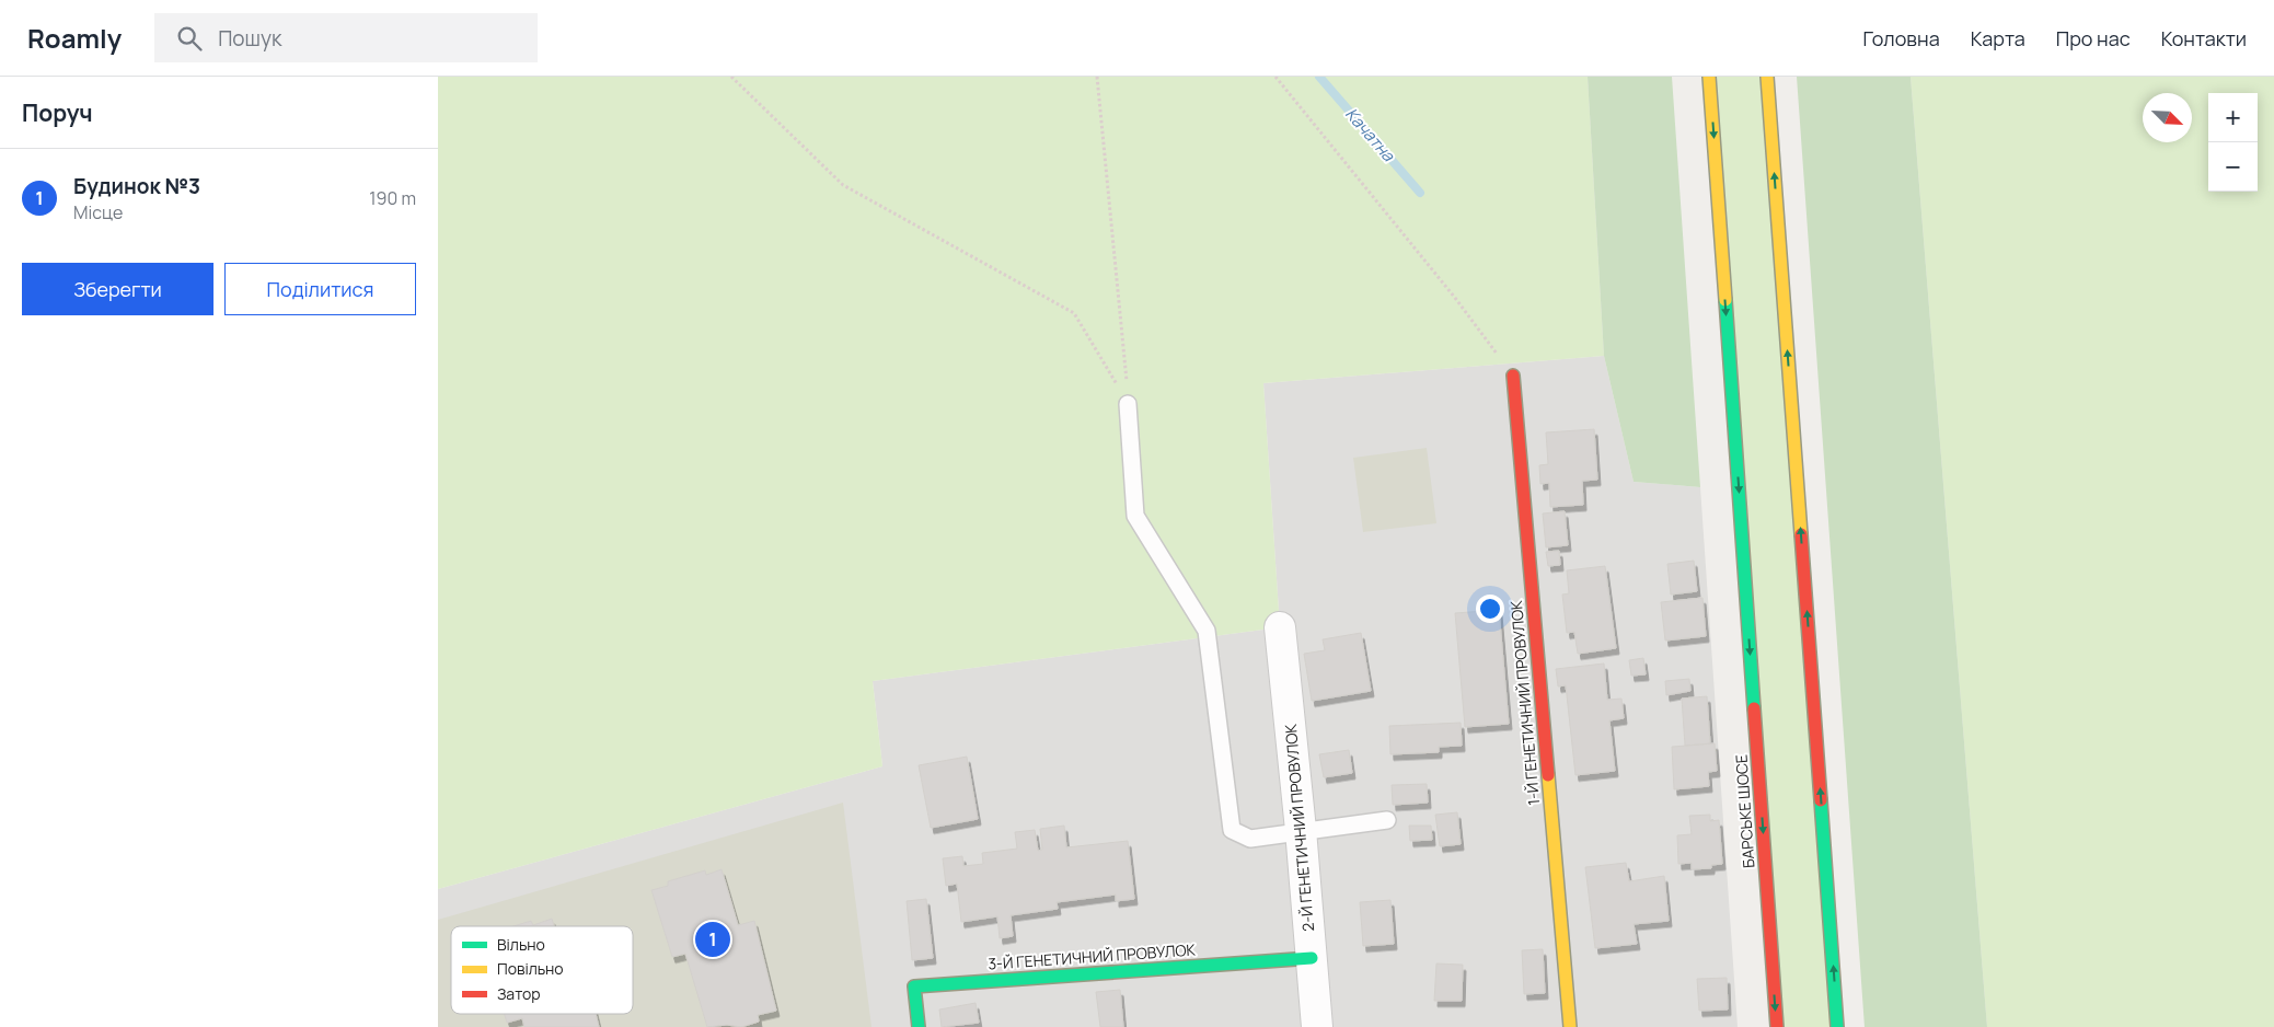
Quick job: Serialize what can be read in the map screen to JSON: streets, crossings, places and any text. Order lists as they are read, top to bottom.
{
  "streets": {
    "main road": ["1-Й ГЕНЕТИЧНИЙ ПРОВУЛОК", "БАРСЬКЕ ШОСЕ", "3-Й ГЕНЕТИЧНИЙ ПРОВУЛОК"],
    "street": ["2-Й ГЕНЕТИЧНИЙ ПРОВУЛОК"]
  },
  "crossings": [
    ["2-Й ГЕНЕТИЧНИЙ ПРОВУЛОК", "3-Й ГЕНЕТИЧНИЙ ПРОВУЛОК"]
  ],
  "water": ["Качатна"],
  "legend": ["Вільно", "Повільно", "Затор"],
  "north": "bottom right",
  "page": {
    "header": "Roamly",
    "search": "Пошук",
    "nav": [
      "Головна",
      "Карта",
      "Про нас",
      "Контакти"
    ],
    "heading": "Поруч",
    "map_buttons": ["+", "−"],
    "list": [
      {
        "mark": "1",
        "name": "Будинок №3",
        "note": "Місце",
        "value": "190 m"
      }
    ],
    "buttons": ["Зберегти", "Поділитися"],
    "pins": "1"
  }
}
